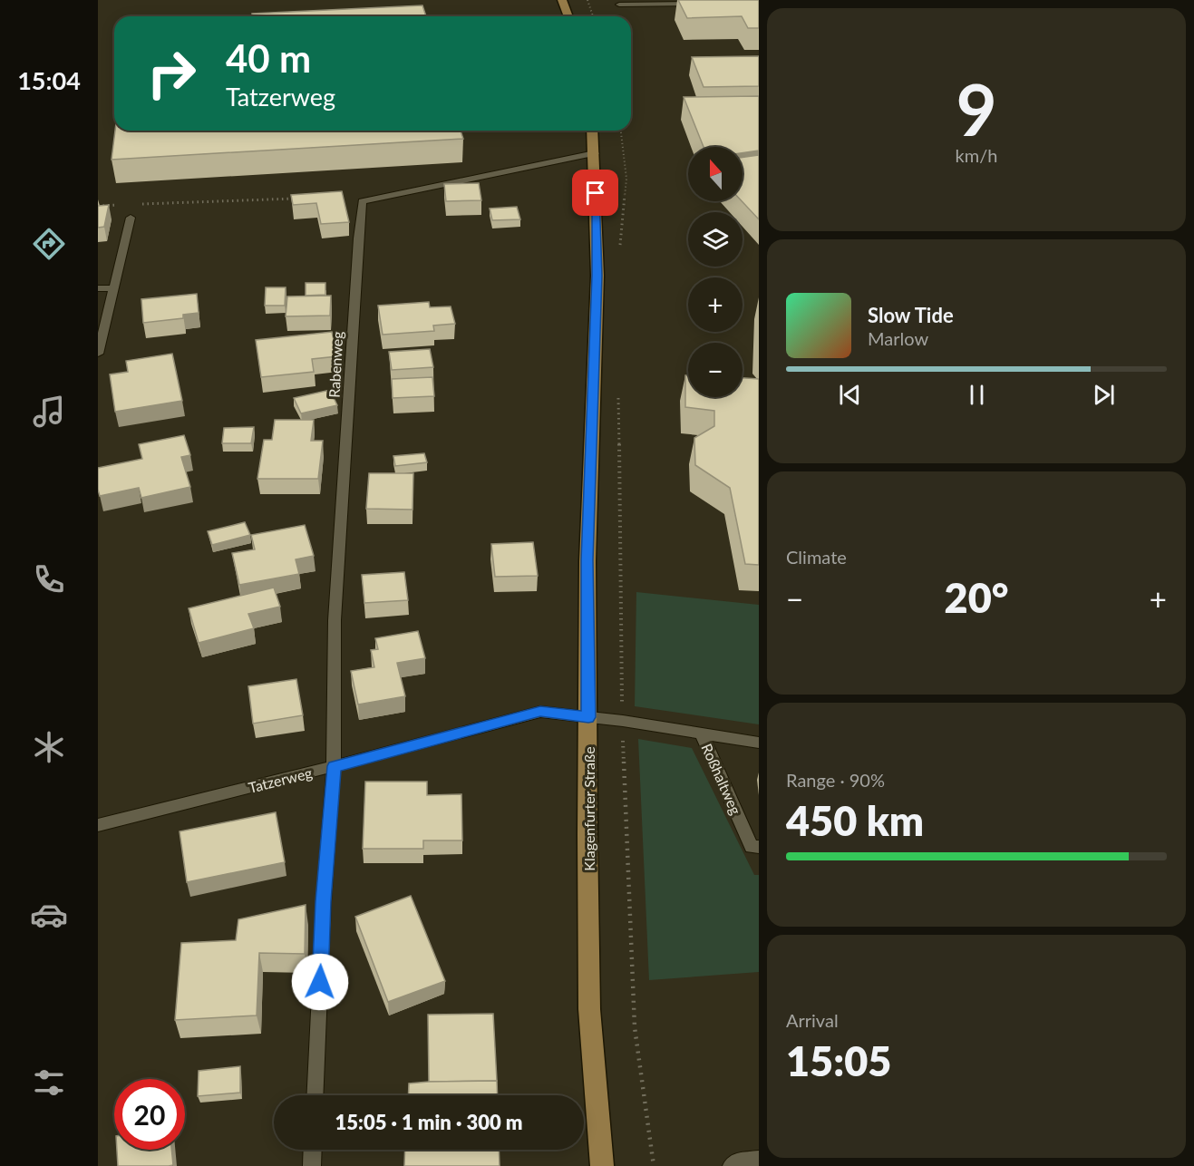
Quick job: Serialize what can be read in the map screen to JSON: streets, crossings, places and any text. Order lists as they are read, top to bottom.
{
  "streets": {
    "main road": ["Klagenfurter Straße"],
    "lane": ["Rabenweg", "Roßhaltweg", "Tatzerweg"]
  },
  "crossings": [
    ["Rabenweg", "Tatzerweg"],
    ["Rabenweg", "Klagenfurter Straße"],
    ["Roßhaltweg", "Tatzerweg"],
    ["Roßhaltweg", "Klagenfurter Straße"],
    ["Tatzerweg", "Klagenfurter Straße"]
  ],
  "north": "top",
  "page": {
    "tabs": "15:04",
    "tile": [
      ["9", "km/h"],
      "Climate",
      ["Range · 90%", "450 km"],
      ["Arrival", "15:05"]
    ],
    "turn": ["40 m", "Tatzerweg"],
    "map_buttons": ["+", "−"],
    "song": ["Slow Tide", "Marlow"],
    "heat": ["−", "20°", "+"],
    "limit": "20",
    "trip": "15:05 · 1 min · 300 m"
  }
}
